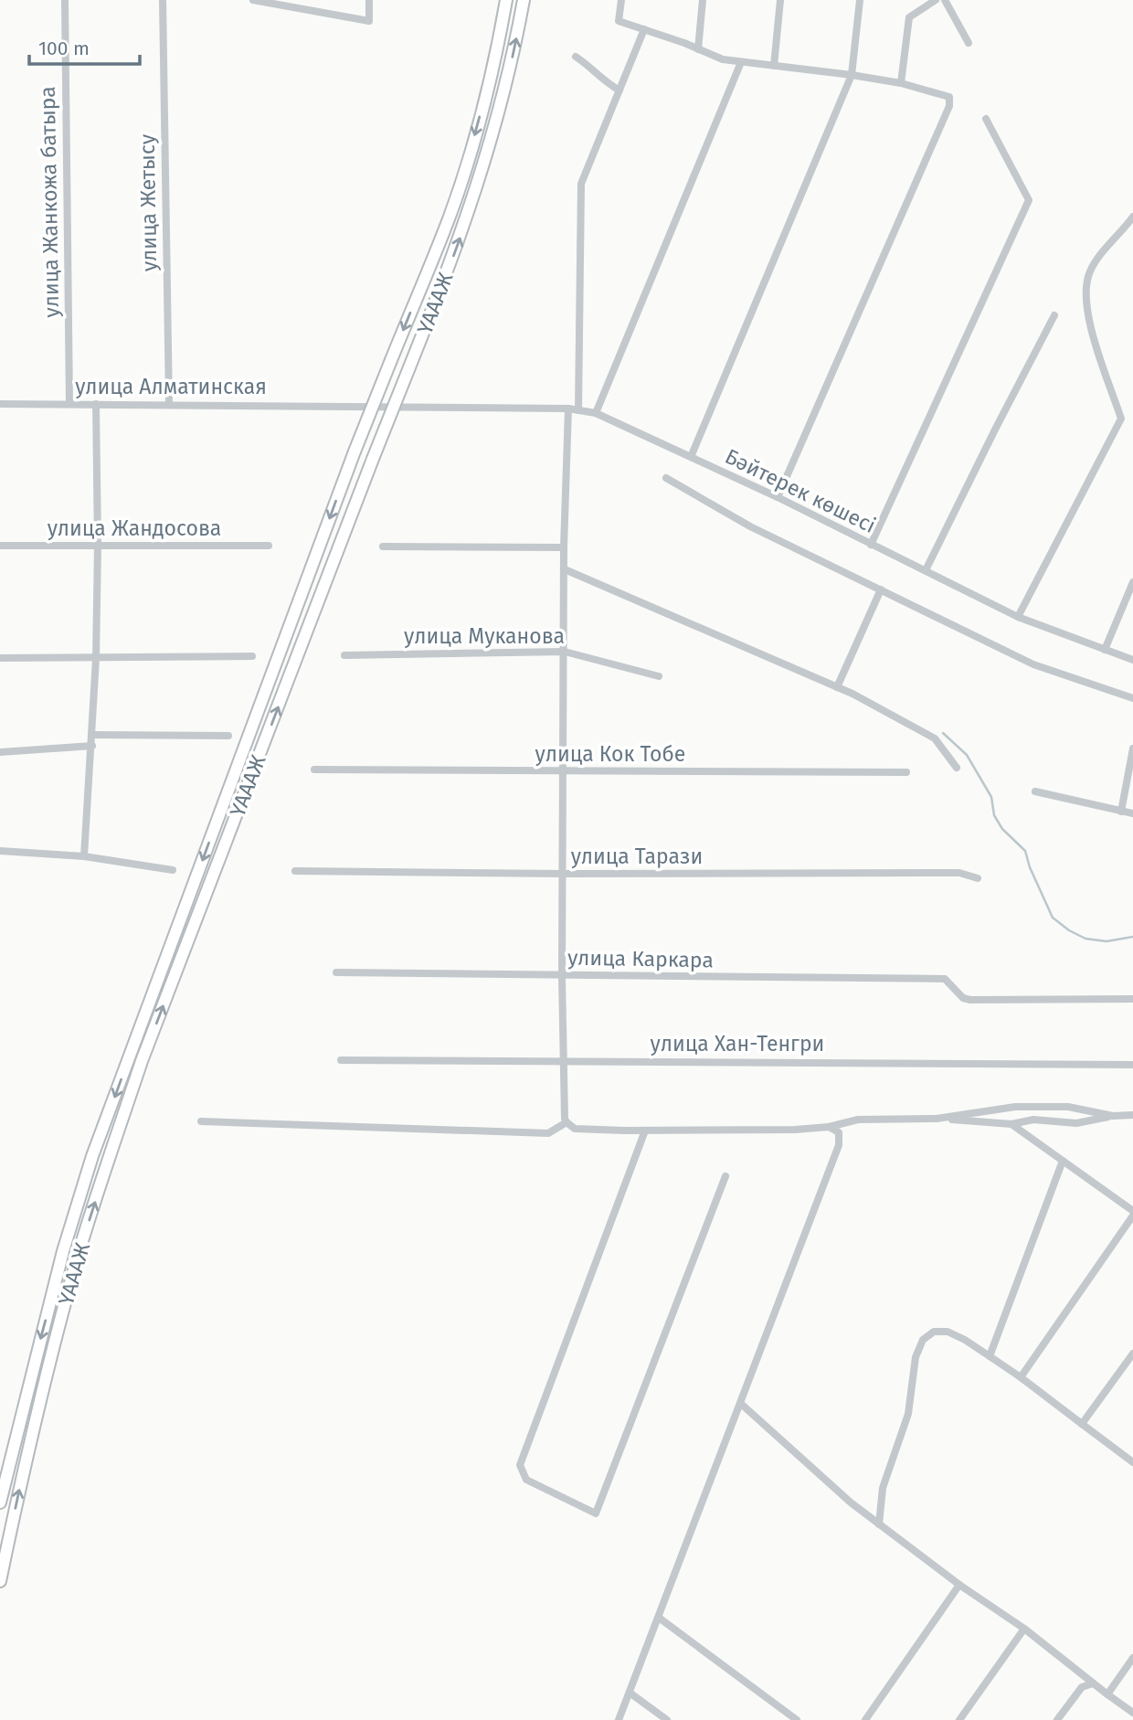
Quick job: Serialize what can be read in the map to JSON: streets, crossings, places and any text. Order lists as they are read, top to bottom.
{
  "streets": {
    "highway": ["ҮАААЖ"],
    "street": [
      "улица Жанкожа батыра",
      "улица Жетысу",
      "улица Алматинская",
      "Бәйтерек көшесі",
      "улица Жандосова",
      "улица Муканова",
      "улица Кок Тобе",
      "улица Тарази",
      "улица Каркара",
      "улица Хан-Тенгри"
    ]
  },
  "crossings": [
    ["улица Жанкожа батыра", "улица Алматинская"],
    ["улица Жетысу", "улица Алматинская"],
    ["улица Алматинская", "Бәйтерек көшесі"]
  ],
  "scale_bar": "100 m"
}
